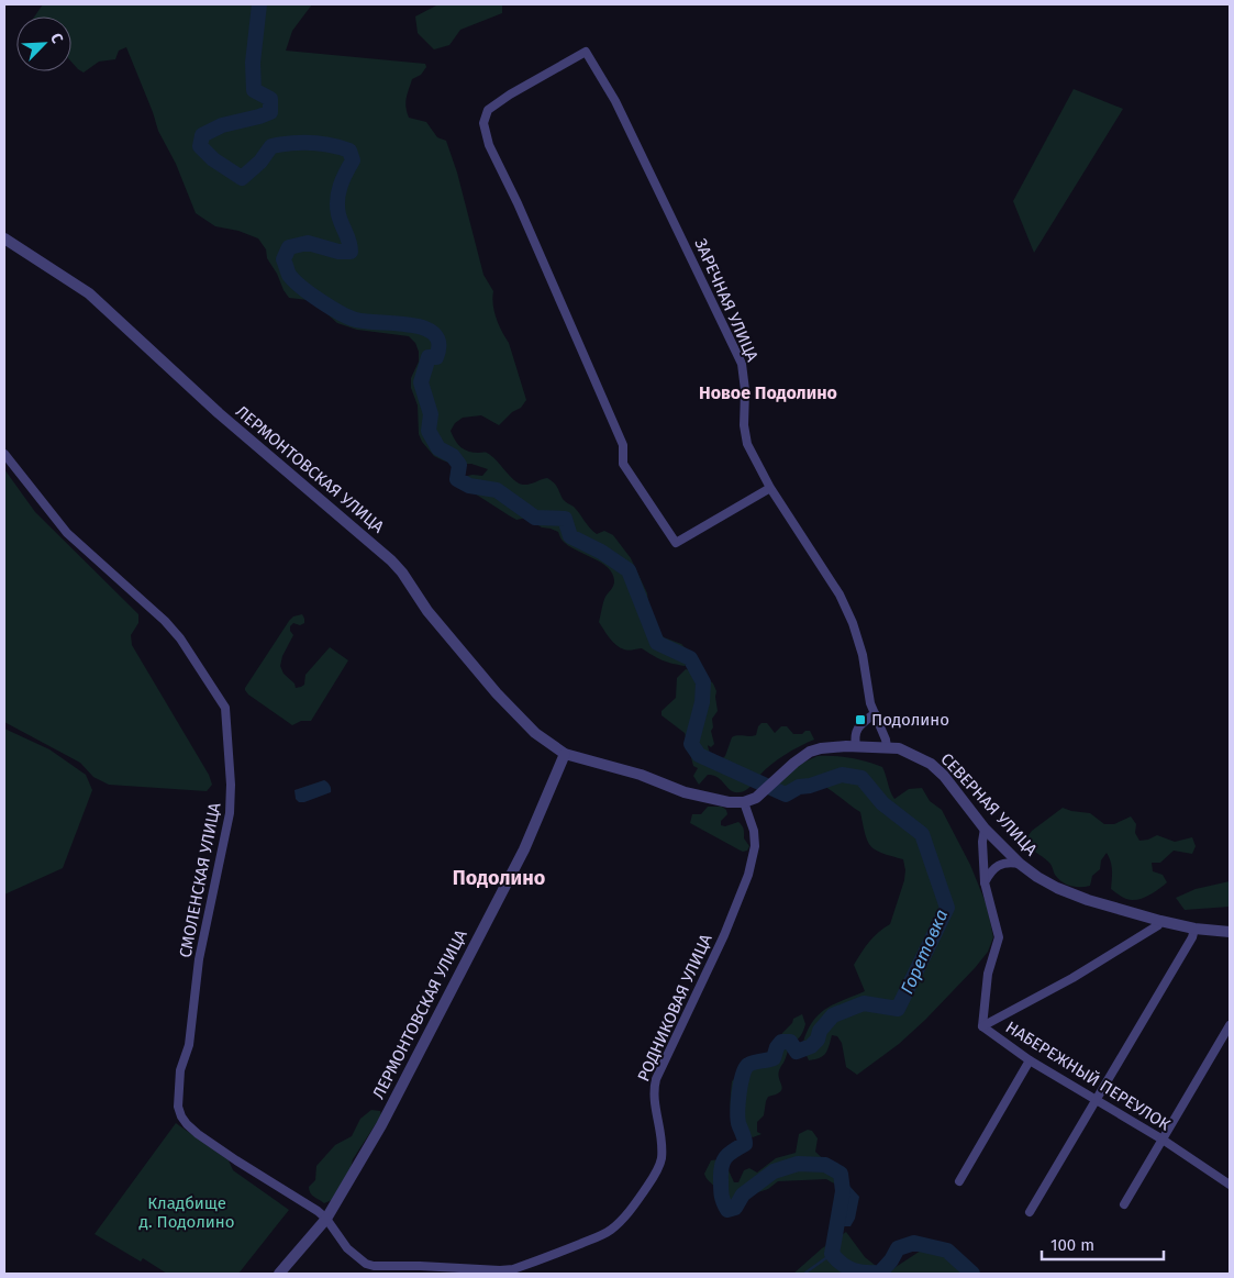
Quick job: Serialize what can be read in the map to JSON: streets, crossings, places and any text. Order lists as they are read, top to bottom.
{
  "streets": {
    "street": [
      "ЗАРЕЧНАЯ УЛИЦА",
      "ЛЕРМОНТОВСКАЯ УЛИЦА",
      "СЕВЕРНАЯ УЛИЦА",
      "СМОЛЕНСКАЯ УЛИЦА",
      "РОДНИКОВАЯ УЛИЦА",
      "НАБЕРЕЖНЫЙ ПЕРЕУЛОК"
    ]
  },
  "crossings": [
    ["ЗАРЕЧНАЯ УЛИЦА", "СЕВЕРНАЯ УЛИЦА"],
    ["ЛЕРМОНТОВСКАЯ УЛИЦА", "СЕВЕРНАЯ УЛИЦА"],
    ["ЛЕРМОНТОВСКАЯ УЛИЦА", "СМОЛЕНСКАЯ УЛИЦА"],
    ["ЛЕРМОНТОВСКАЯ УЛИЦА", "РОДНИКОВАЯ УЛИЦА"],
    ["СЕВЕРНАЯ УЛИЦА", "РОДНИКОВАЯ УЛИЦА"],
    ["СЕВЕРНАЯ УЛИЦА", "НАБЕРЕЖНЫЙ ПЕРЕУЛОК"],
    ["СМОЛЕНСКАЯ УЛИЦА", "РОДНИКОВАЯ УЛИЦА"]
  ],
  "districts": ["Новое Подолино", "Подолино"],
  "water": ["Горетовка"],
  "parks": ["Кладбище д. Подолино"],
  "places": {
    "transit": ["Подолино"]
  },
  "scale_bar": "100 m",
  "north": "top right"
}
